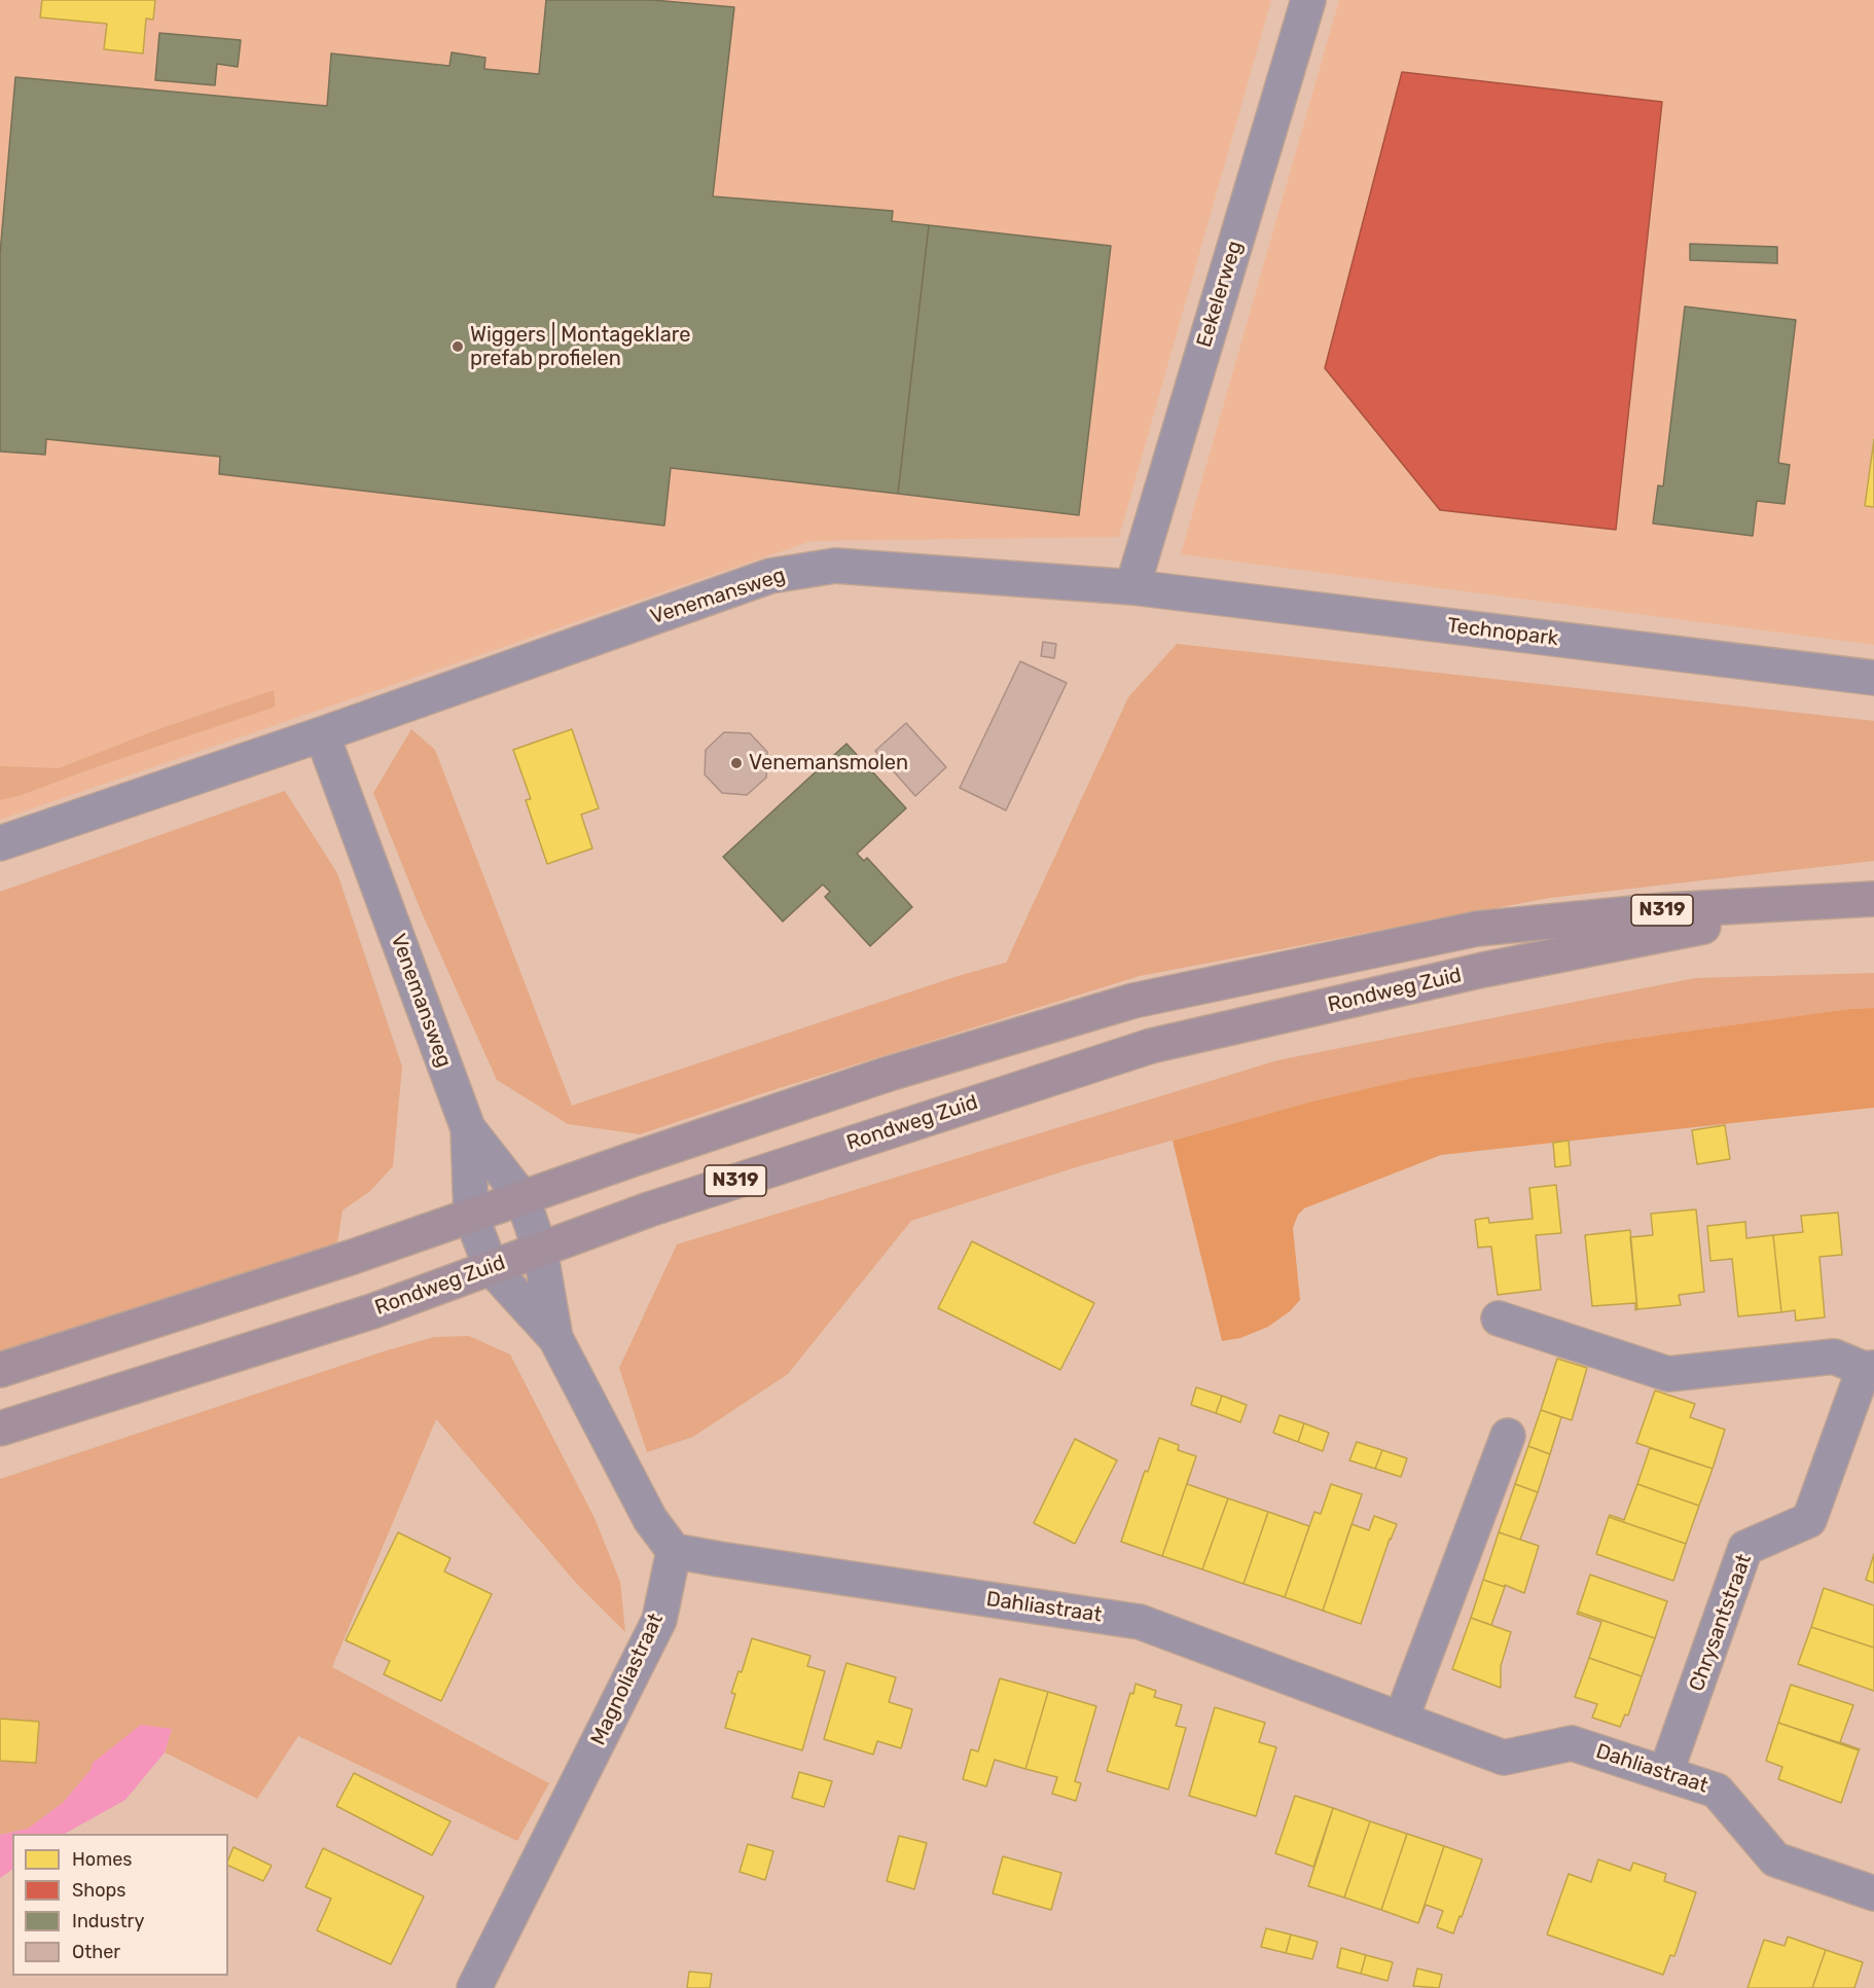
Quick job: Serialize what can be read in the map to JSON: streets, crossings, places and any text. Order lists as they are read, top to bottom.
{
  "streets": {
    "main road": ["N319", "Rondweg Zuid"],
    "street": [
      "Eekelerweg",
      "Venemansweg",
      "Technopark",
      "Dahliastraat",
      "Chrysantstraat",
      "Magnoliastraat"
    ]
  },
  "crossings": [
    ["Eekelerweg", "Venemansweg"],
    ["Eekelerweg", "Technopark"],
    ["Venemansweg", "Technopark"],
    ["Venemansweg", "Rondweg Zuid"],
    ["Dahliastraat", "Chrysantstraat"],
    ["Dahliastraat", "Magnoliastraat"]
  ],
  "places": ["Wiggers | Montageklare prefab profielen", "Venemansmolen"],
  "legend": [
    "Homes",
    "Shops",
    "Industry",
    "Other"
  ]
}
